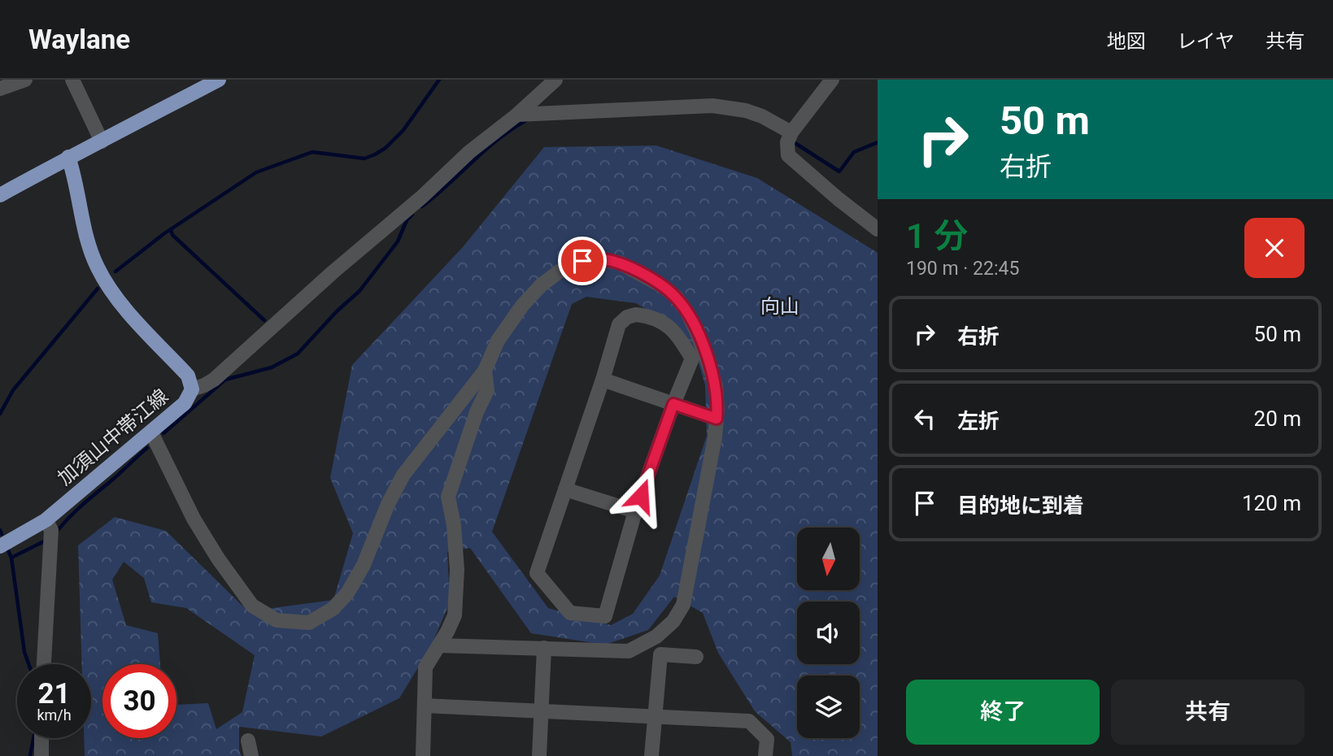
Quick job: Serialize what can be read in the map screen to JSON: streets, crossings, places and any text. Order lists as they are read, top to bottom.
{
  "streets": {
    "main road": ["加須山中帯江線"]
  },
  "parks": ["向山"],
  "north": "bottom",
  "page": {
    "header": "Waylane",
    "nav": ["地図", "レイヤ", "共有"],
    "turn": ["50 m", "右折"],
    "heading": ["1 分", "190 m · 22:45"],
    "list": [
      {
        "name": "右折",
        "value": "50 m"
      },
      {
        "name": "左折",
        "value": "20 m"
      },
      {
        "name": "目的地に到着",
        "value": "120 m"
      }
    ],
    "speed": "21 km/h",
    "limit": "30",
    "buttons": ["終了", "共有"]
  }
}
